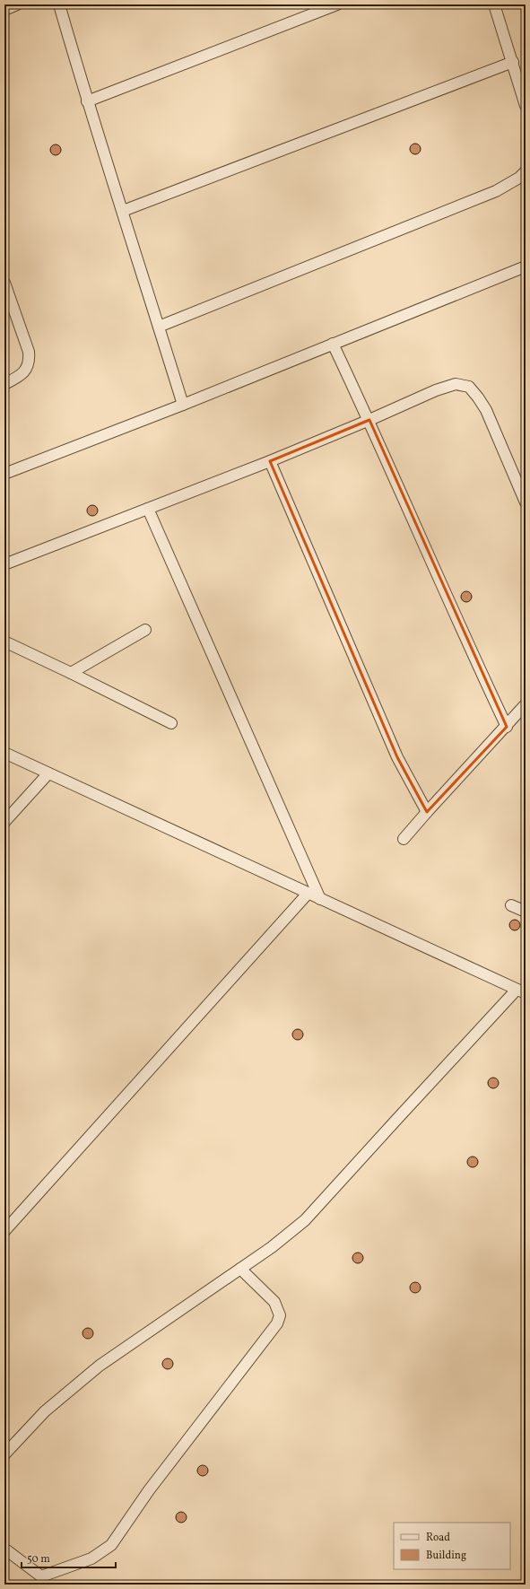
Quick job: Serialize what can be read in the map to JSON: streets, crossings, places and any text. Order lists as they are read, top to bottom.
{
  "legend": ["Road", "Building"],
  "scale_bar": "50 m"
}
